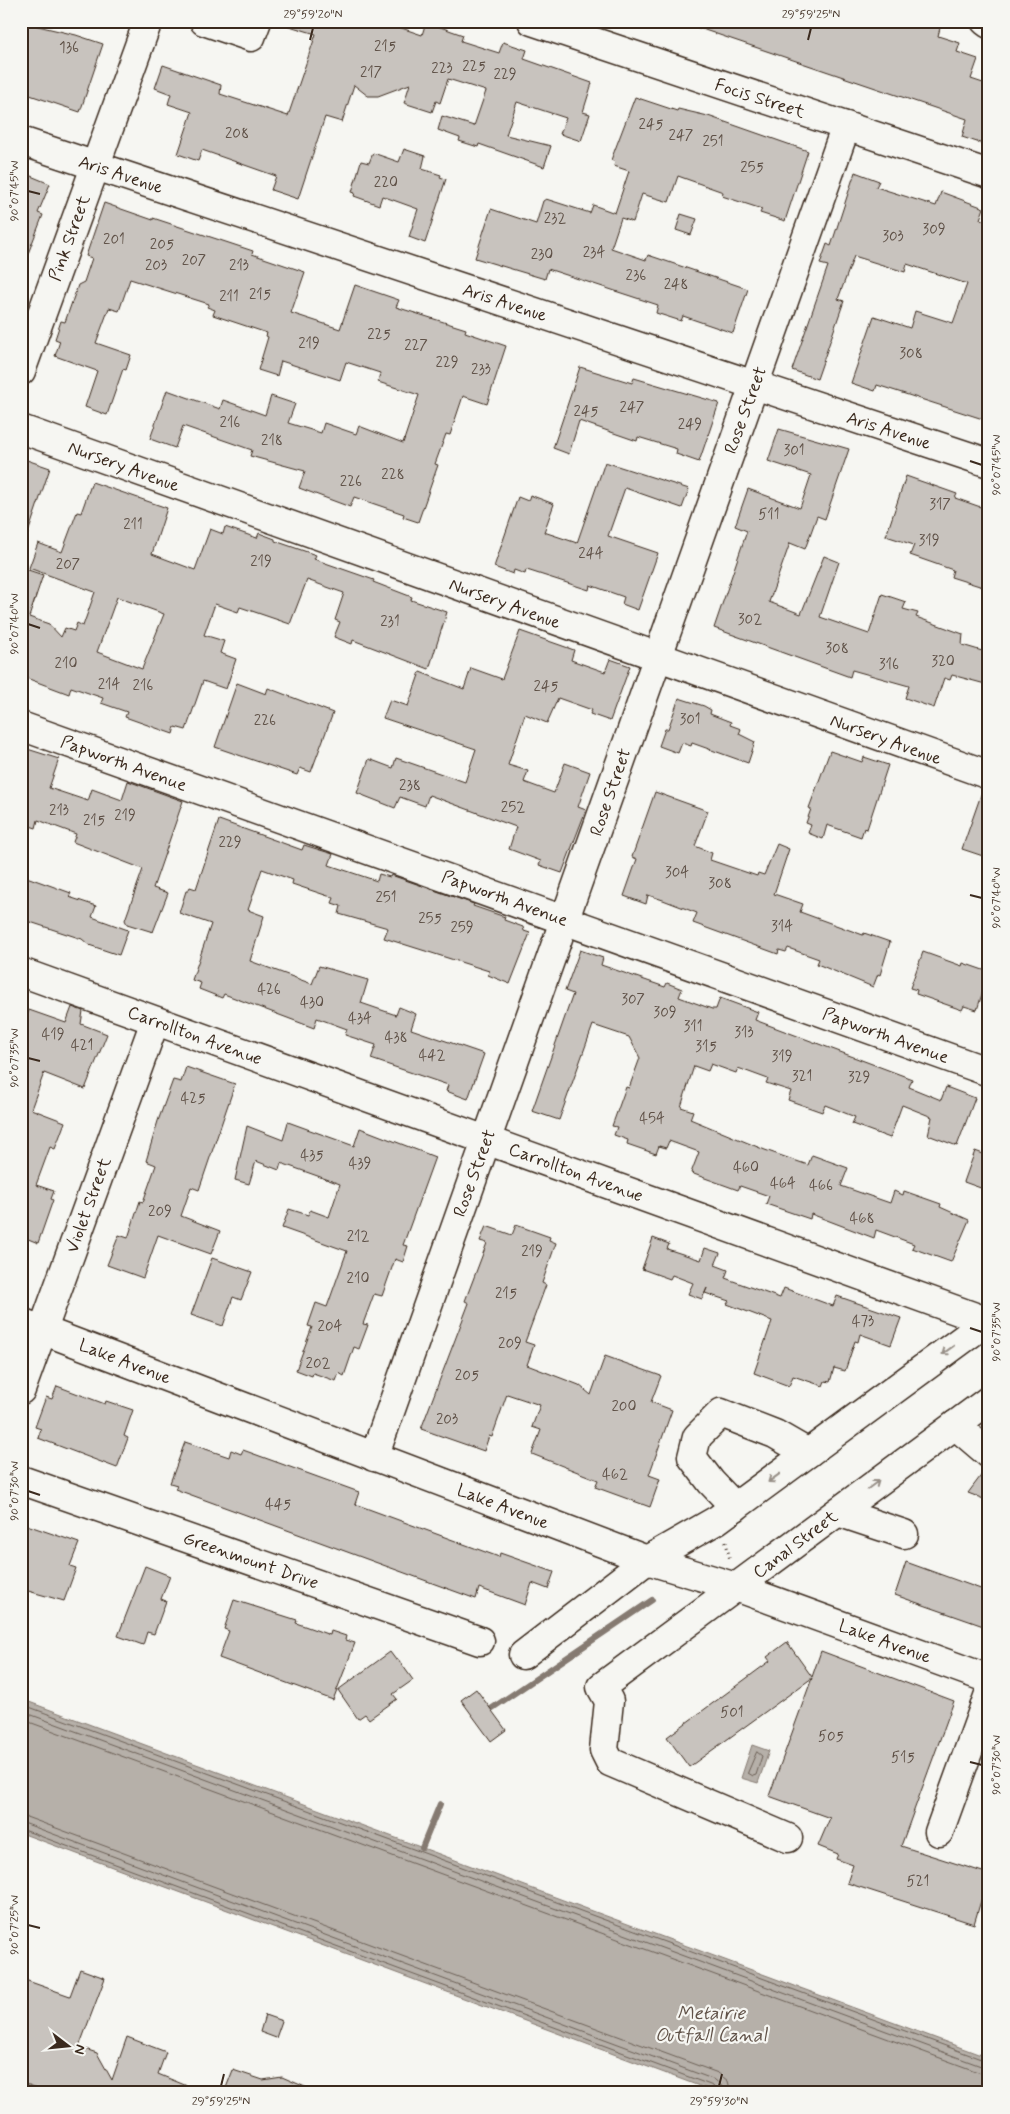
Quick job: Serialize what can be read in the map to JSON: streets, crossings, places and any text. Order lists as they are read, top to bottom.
{
  "streets": {
    "street": [
      "Focis Street",
      "Aris Avenue",
      "Pink Street",
      "Rose Street",
      "Nursery Avenue",
      "Papworth Avenue",
      "Carrollton Avenue",
      "Violet Street",
      "Lake Avenue",
      "Canal Street",
      "Greenmount Drive"
    ]
  },
  "crossings": [
    ["Focis Street", "Rose Street"],
    ["Aris Avenue", "Pink Street"],
    ["Aris Avenue", "Rose Street"],
    ["Rose Street", "Nursery Avenue"],
    ["Rose Street", "Papworth Avenue"],
    ["Rose Street", "Carrollton Avenue"],
    ["Rose Street", "Lake Avenue"],
    ["Carrollton Avenue", "Violet Street"],
    ["Violet Street", "Lake Avenue"],
    ["Lake Avenue", "Canal Street"]
  ],
  "water": ["Metairie Outfall Canal"],
  "house_numbers": [
    "215",
    "136",
    "225",
    "223",
    "217",
    "229",
    "245",
    "208",
    "247",
    "251",
    "255",
    "220",
    "232",
    "309",
    "303",
    "201",
    "205",
    "234",
    "230",
    "207",
    "203",
    "213",
    "236",
    "248",
    "215",
    "211",
    "225",
    "219",
    "227",
    "308",
    "229",
    "233",
    "247",
    "245",
    "216",
    "249",
    "218",
    "301",
    "228",
    "226",
    "317",
    "511",
    "211",
    "319",
    "244",
    "219",
    "207",
    "302",
    "231",
    "308",
    "320",
    "210",
    "316",
    "214",
    "216",
    "245",
    "301",
    "226",
    "238",
    "252",
    "213",
    "219",
    "215",
    "229",
    "304",
    "308",
    "251",
    "255",
    "314",
    "259",
    "426",
    "307",
    "430",
    "309",
    "434",
    "311",
    "313",
    "419",
    "438",
    "421",
    "315",
    "442",
    "319",
    "321",
    "329",
    "425",
    "454",
    "435",
    "439",
    "460",
    "464",
    "466",
    "209",
    "468",
    "212",
    "219",
    "210",
    "215",
    "473",
    "204",
    "209",
    "202",
    "205",
    "200",
    "203",
    "462",
    "445",
    "501",
    "505",
    "515",
    "521"
  ],
  "north": "right",
  "coordinates": [
    "29°59'20\"N",
    "29°59'25\"N",
    "90°07'45\"W",
    "90°07'40\"W",
    "90°07'35\"W",
    "90°07'30\"W",
    "90°07'25\"W",
    "29°59'30\"N"
  ]
}
